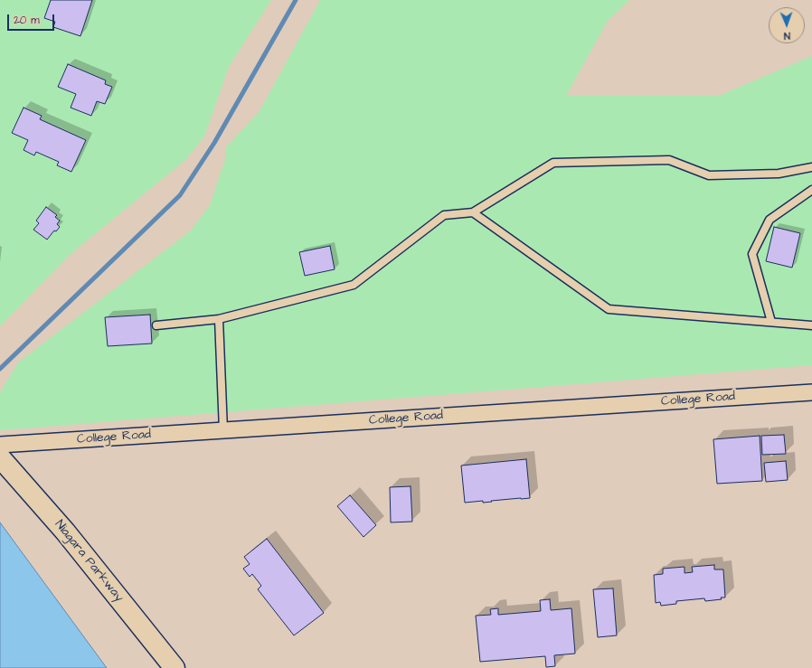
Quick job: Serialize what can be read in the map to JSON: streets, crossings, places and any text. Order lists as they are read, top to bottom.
{
  "streets": {
    "main road": ["Niagara Parkway"],
    "street": ["College Road"]
  },
  "scale_bar": "20 m",
  "north": "bottom"
}
